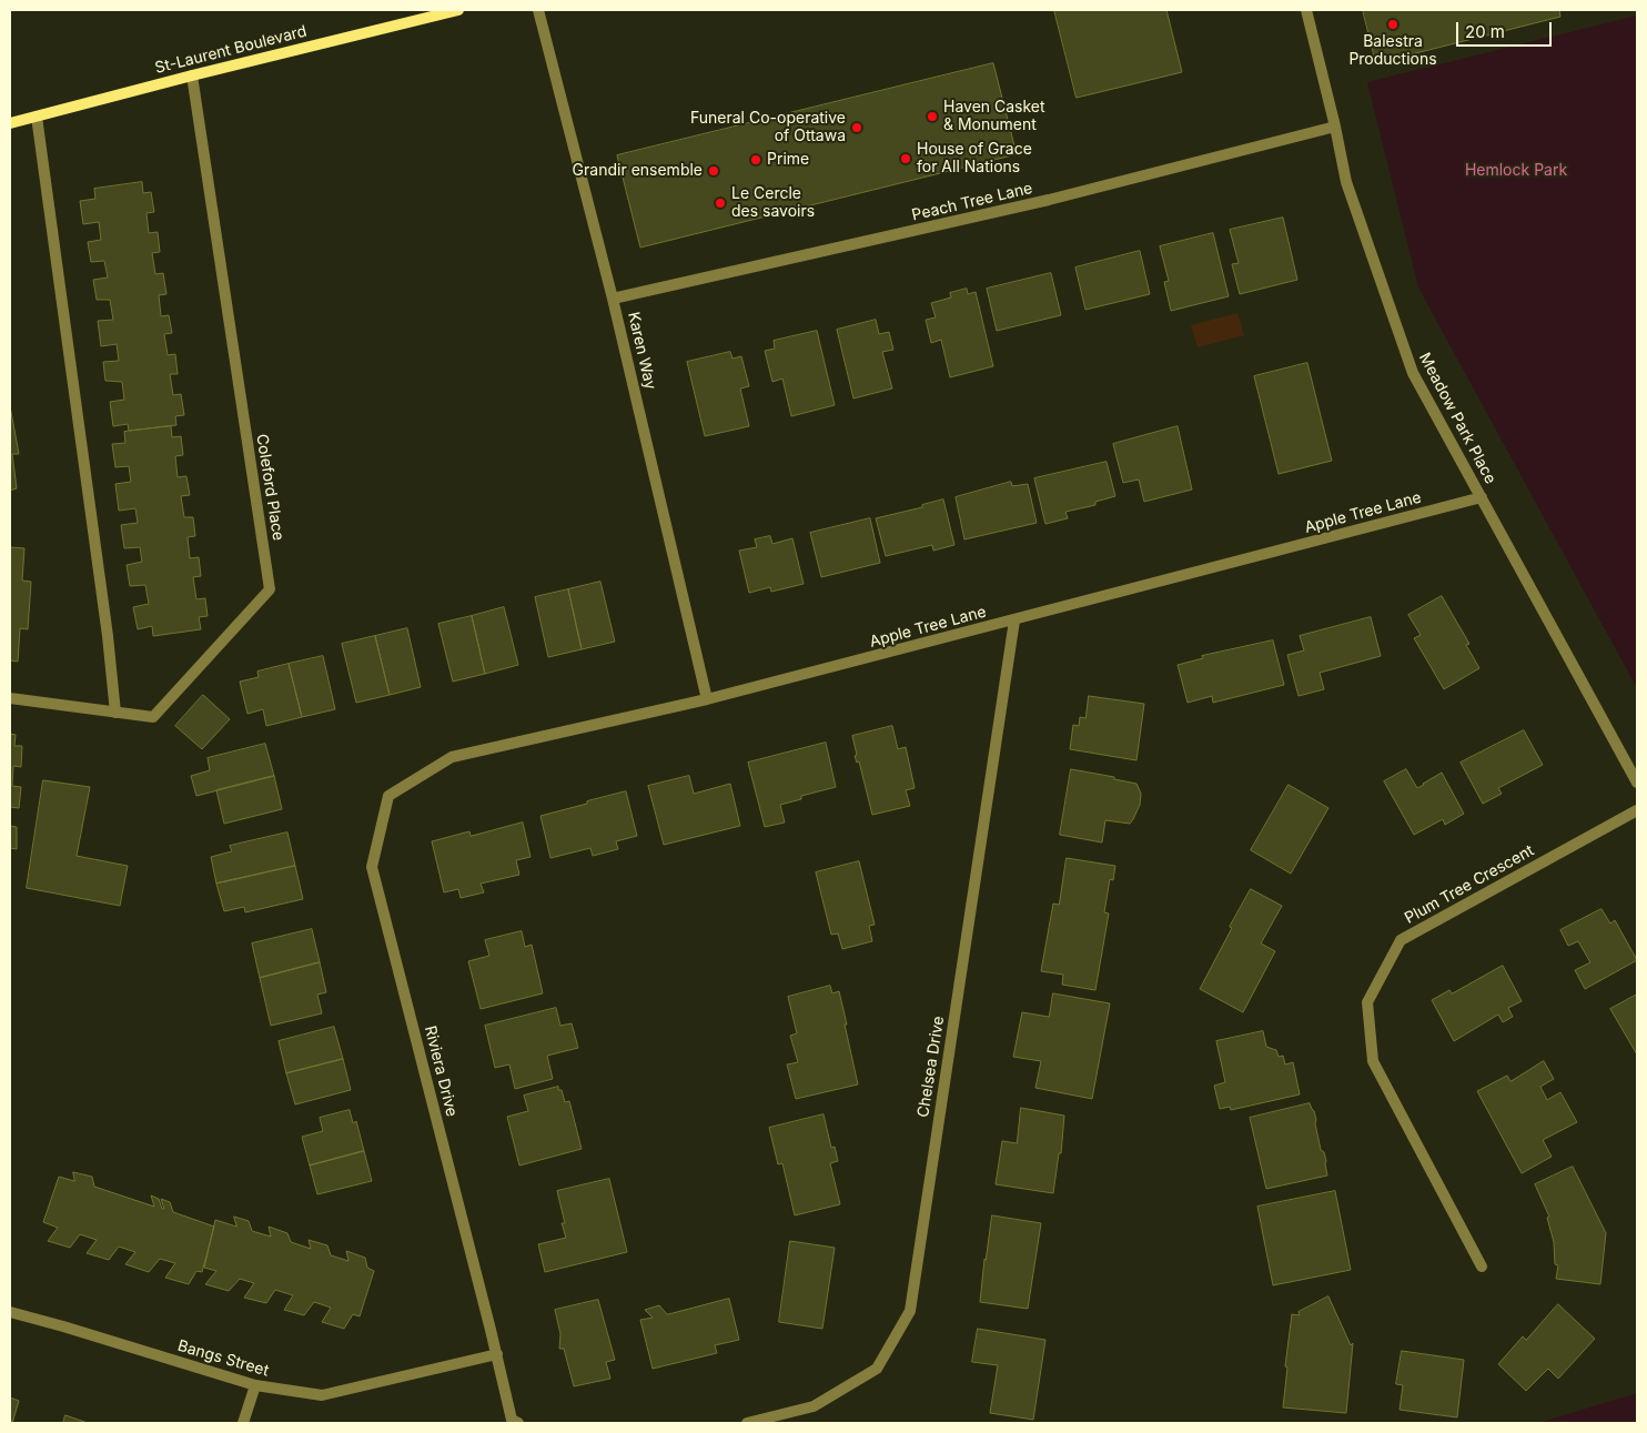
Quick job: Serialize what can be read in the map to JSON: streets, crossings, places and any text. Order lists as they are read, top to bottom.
{
  "streets": {
    "main road": ["St-Laurent Boulevard"],
    "street": [
      "Peach Tree Lane",
      "Karen Way",
      "Meadow Park Place",
      "Coleford Place",
      "Apple Tree Lane",
      "Plum Tree Crescent",
      "Chelsea Drive",
      "Riviera Drive",
      "Bangs Street"
    ]
  },
  "crossings": [
    ["St-Laurent Boulevard", "Coleford Place"],
    ["Peach Tree Lane", "Karen Way"],
    ["Peach Tree Lane", "Meadow Park Place"],
    ["Karen Way", "Apple Tree Lane"],
    ["Meadow Park Place", "Apple Tree Lane"],
    ["Apple Tree Lane", "Chelsea Drive"],
    ["Apple Tree Lane", "Riviera Drive"],
    ["Riviera Drive", "Bangs Street"]
  ],
  "parks": ["Hemlock Park"],
  "places": [
    "Balestra Productions",
    "Haven Casket & Monument",
    "Funeral Co-operative of Ottawa",
    "House of Grace for All Nations",
    "Prime",
    "Grandir ensemble",
    "Le Cercle des savoirs"
  ],
  "scale_bar": "20 m"
}
